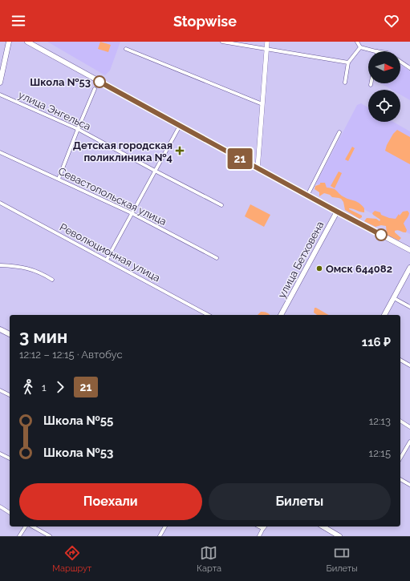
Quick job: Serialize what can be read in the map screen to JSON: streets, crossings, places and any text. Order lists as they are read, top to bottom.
{
  "streets": {
    "main road": ["улица Бетховена"],
    "street": ["улица Энгельса", "Севастопольская улица", "Революционная улица"]
  },
  "places": {
    "other": ["Школа №53", "Омск 644082"],
    "health": ["Детская городская поликлиника №4"]
  },
  "lines": ["bus line 21"],
  "north": "right",
  "page": {
    "header": "Stopwise",
    "on_map": "21",
    "heading": ["3 мин", "12:12 – 12:15 · Автобус", "116 ₽"],
    "legs": ["1", "21"],
    "list": [
      {
        "name": "Школа №55",
        "value": "12:13"
      },
      {
        "name": "Школа №53",
        "value": "12:15"
      }
    ],
    "buttons": ["Поехали", "Билеты"],
    "tabs": ["Маршрут", "Карта", "Билеты"]
  }
}
